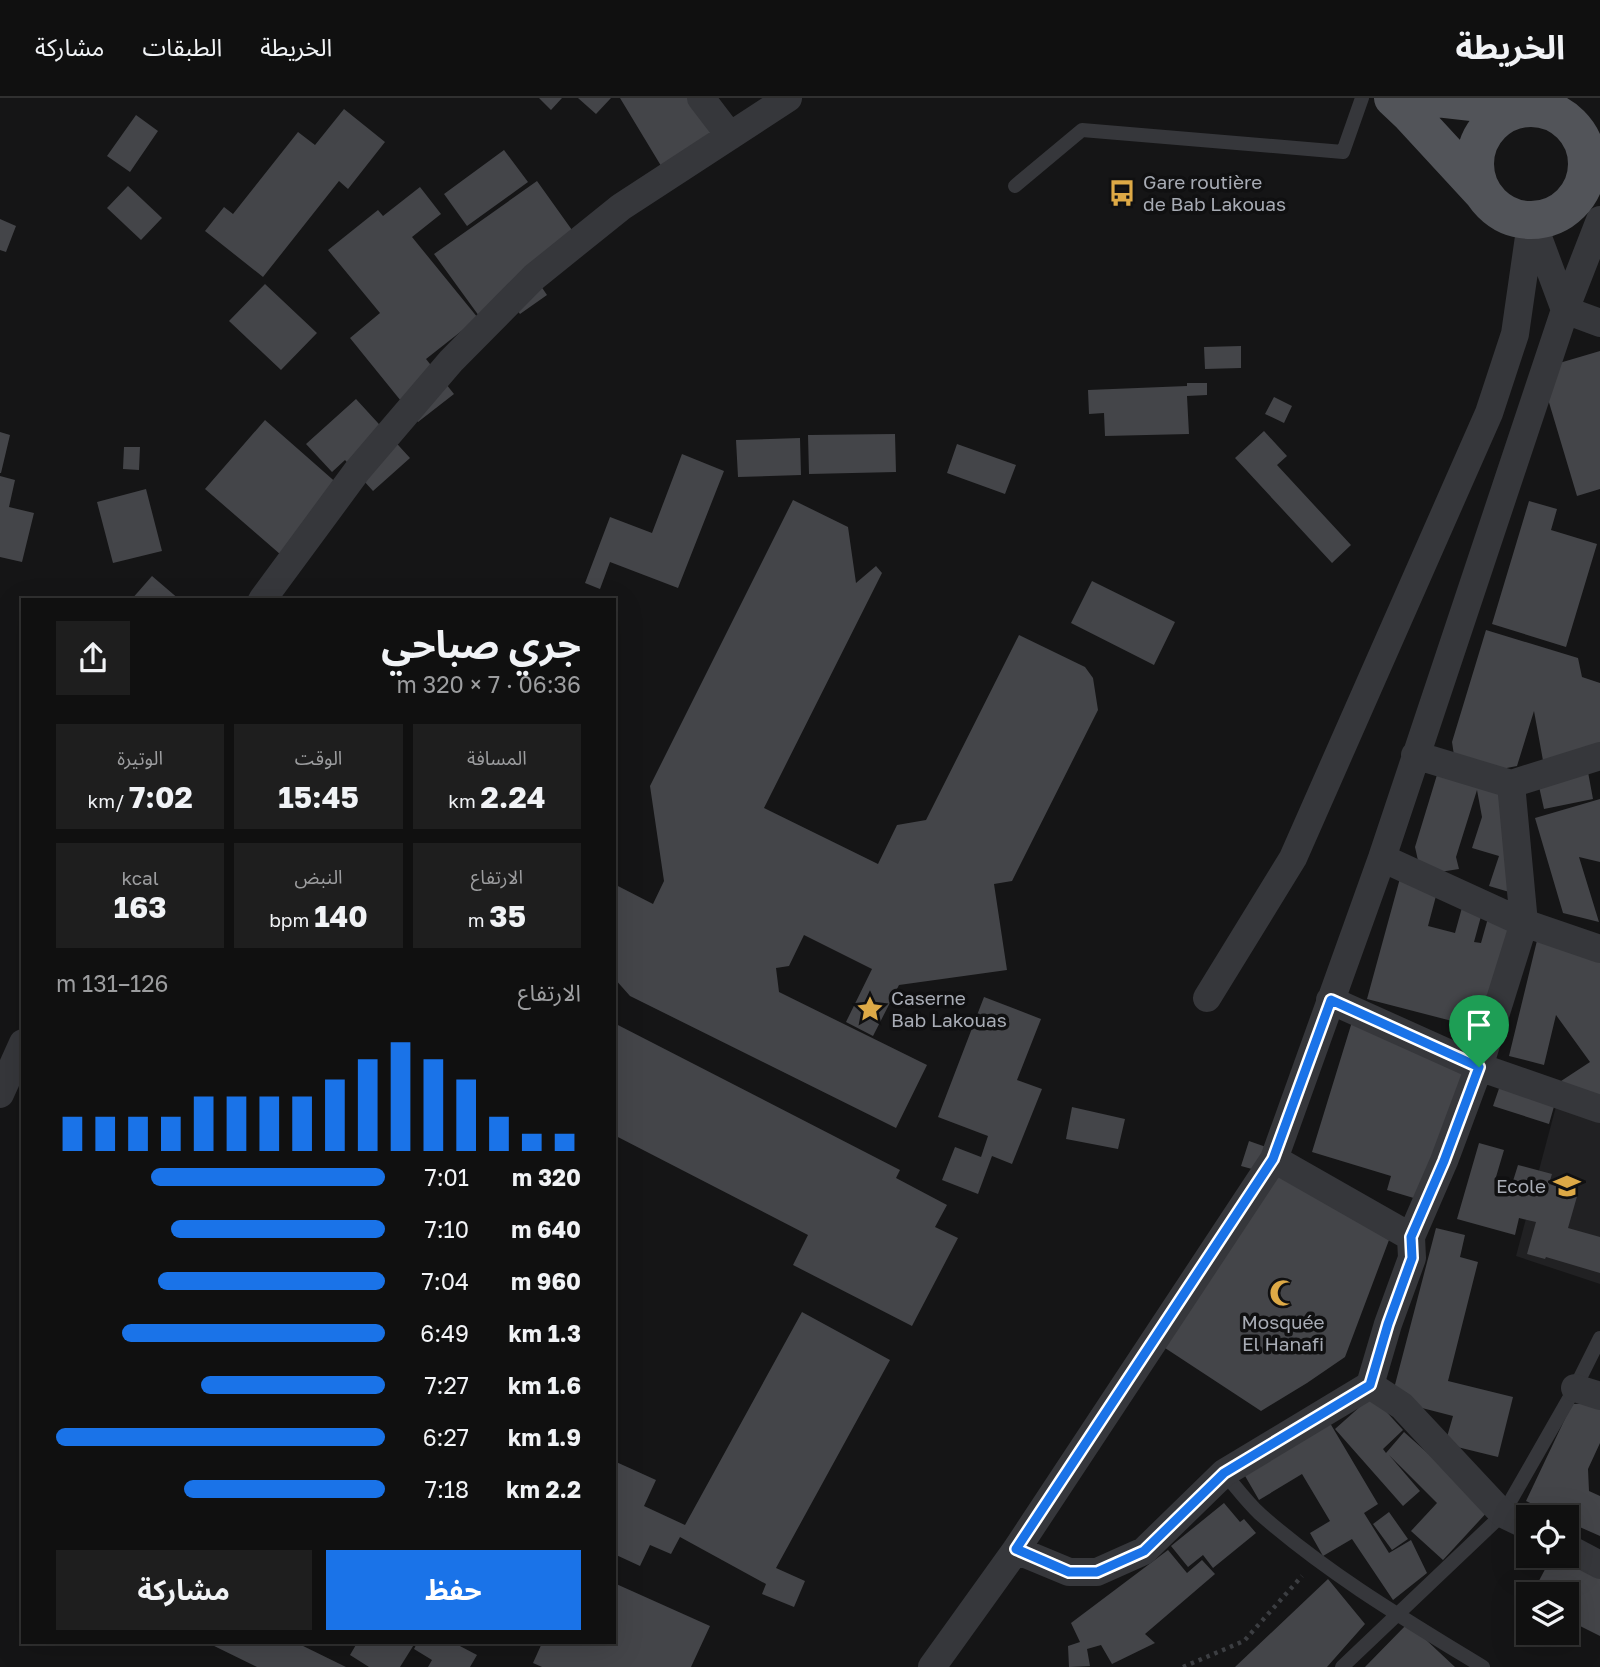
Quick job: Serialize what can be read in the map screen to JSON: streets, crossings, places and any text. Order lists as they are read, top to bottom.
{
  "places": {
    "bus stop": ["Gare routière de Bab Lakouas"],
    "place": ["Caserne Bab Lakouas"],
    "school or university": ["Ecole"],
    "mosque": ["Mosquée El Hanafi"]
  },
  "page": {
    "header": "الخريطة",
    "nav": ["الخريطة", "الطبقات", "مشاركة"],
    "heading": ["جري صباحي", "06:36 · 7 × 320 m"],
    "stats": [
      ["المسافة", "2.24 km"],
      ["الوقت", "15:45"],
      ["الوتيرة", "7:02 /km"],
      ["الارتفاع", "35 m"],
      ["النبض", "140 bpm"],
      ["kcal", "163"]
    ],
    "chart": ["الارتفاع", "126–131 m"],
    "list": [
      {
        "name": "320 m",
        "note": "7:01"
      },
      {
        "name": "640 m",
        "note": "7:10"
      },
      {
        "name": "960 m",
        "note": "7:04"
      },
      {
        "name": "1.3 km",
        "note": "6:49"
      },
      {
        "name": "1.6 km",
        "note": "7:27"
      },
      {
        "name": "1.9 km",
        "note": "6:27"
      },
      {
        "name": "2.2 km",
        "note": "7:18"
      }
    ],
    "buttons": ["حفظ", "مشاركة"]
  }
}
